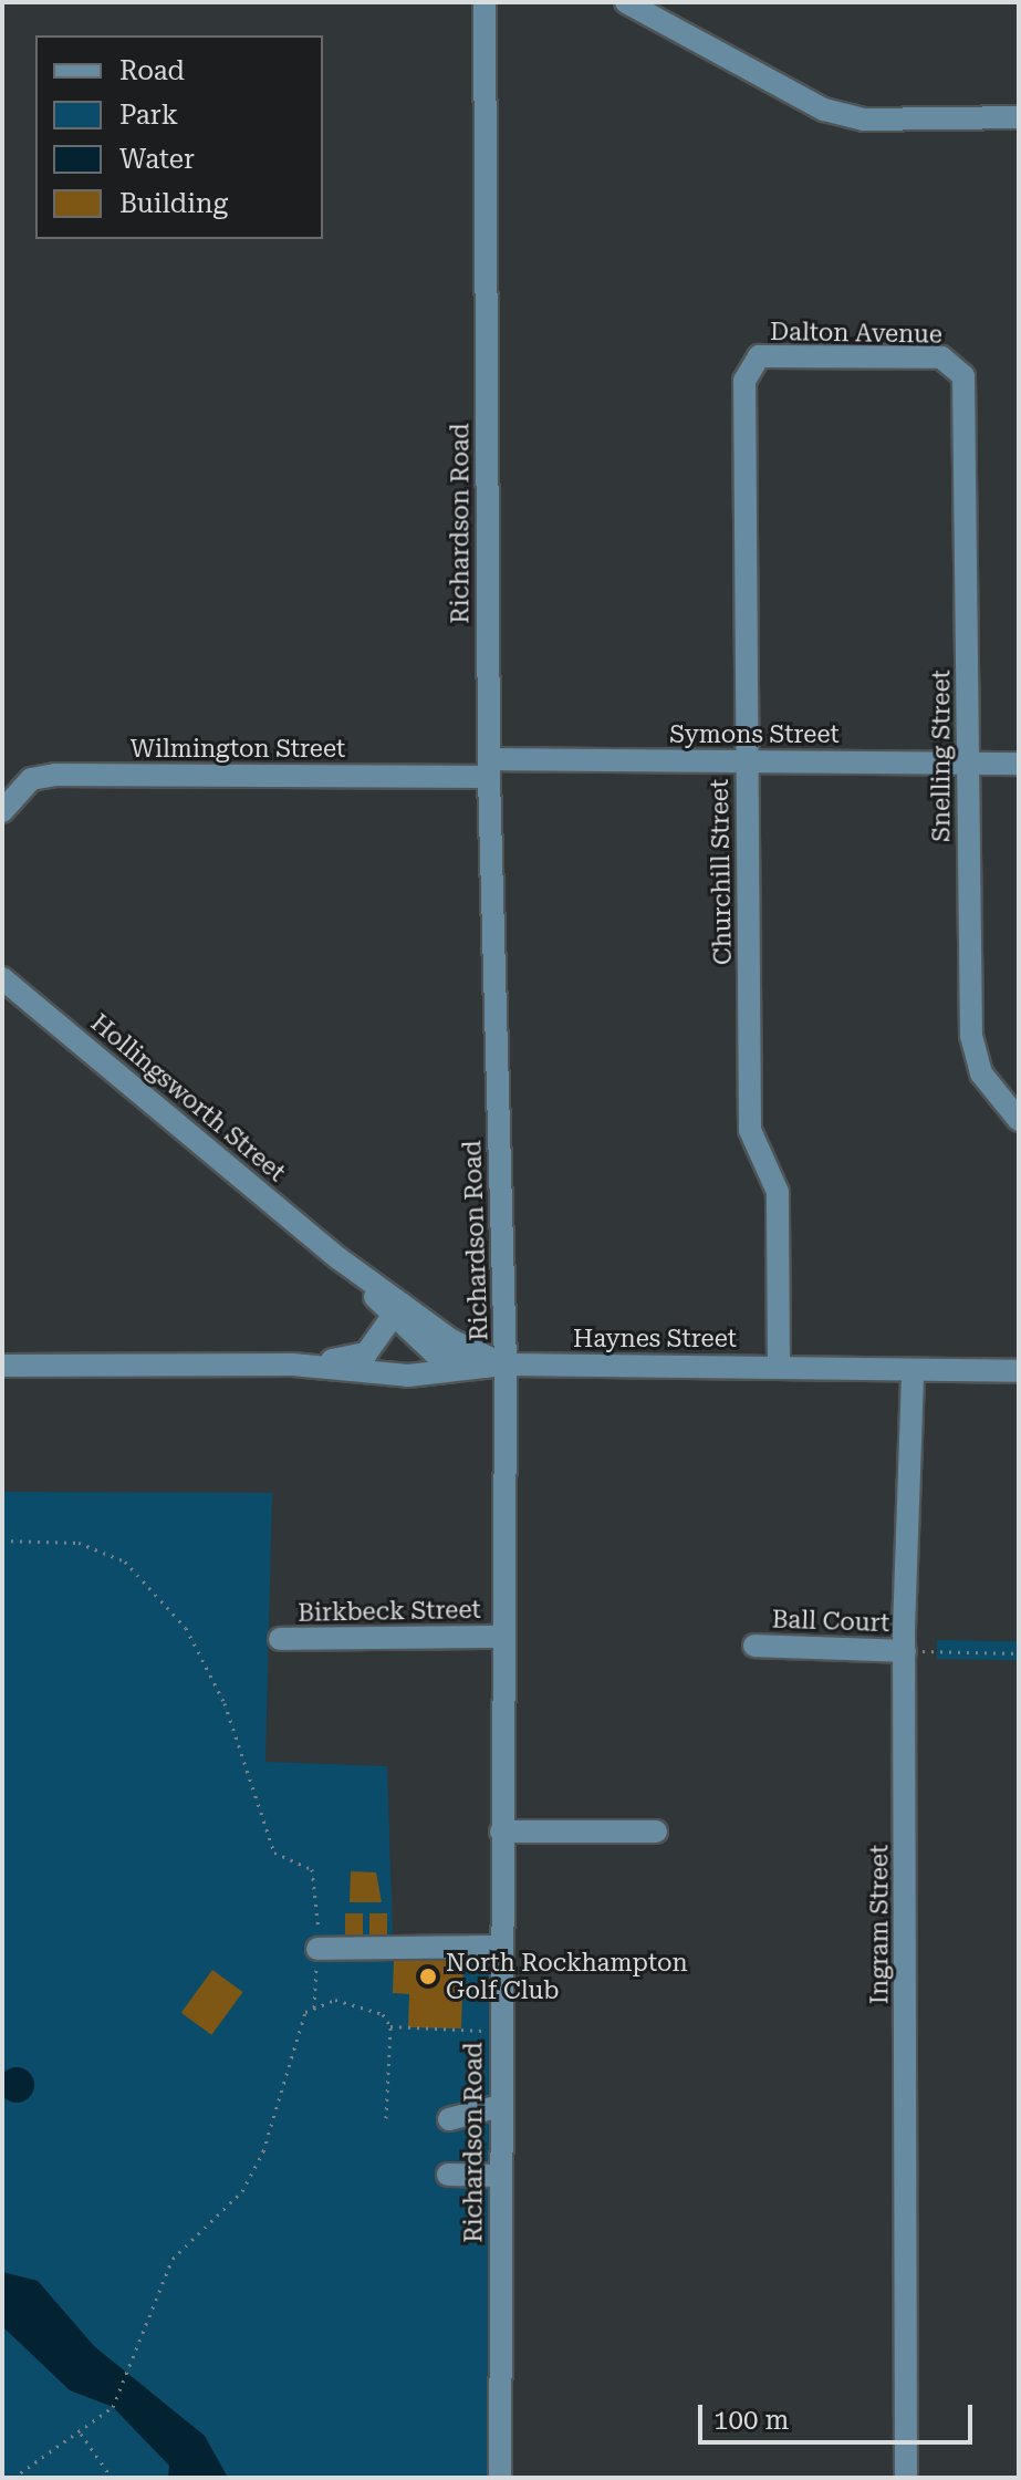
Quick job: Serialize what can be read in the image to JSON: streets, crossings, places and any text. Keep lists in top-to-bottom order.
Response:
{
  "streets": {
    "street": [
      "Dalton Avenue",
      "Richardson Road",
      "Symons Street",
      "Wilmington Street",
      "Snelling Street",
      "Churchill Street",
      "Hollingsworth Street",
      "Haynes Street",
      "Birkbeck Street",
      "Ball Court",
      "Ingram Street"
    ]
  },
  "crossings": [
    ["Dalton Avenue", "Snelling Street"],
    ["Dalton Avenue", "Churchill Street"],
    ["Richardson Road", "Symons Street"],
    ["Richardson Road", "Wilmington Street"],
    ["Richardson Road", "Hollingsworth Street"],
    ["Richardson Road", "Haynes Street"],
    ["Richardson Road", "Birkbeck Street"],
    ["Symons Street", "Wilmington Street"],
    ["Symons Street", "Snelling Street"],
    ["Symons Street", "Churchill Street"],
    ["Churchill Street", "Haynes Street"],
    ["Hollingsworth Street", "Haynes Street"],
    ["Haynes Street", "Ingram Street"],
    ["Ball Court", "Ingram Street"]
  ],
  "places": ["North Rockhampton Golf Club"],
  "legend": [
    "Road",
    "Park",
    "Water",
    "Building"
  ],
  "scale_bar": "100 m"
}
